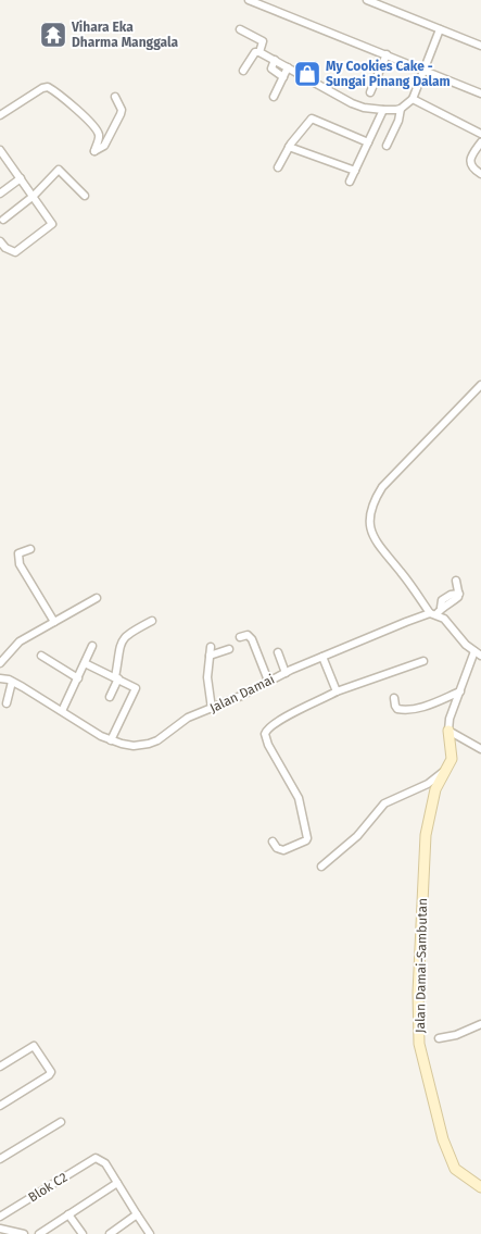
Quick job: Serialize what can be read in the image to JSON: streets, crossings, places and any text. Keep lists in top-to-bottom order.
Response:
{
  "streets": {
    "street": ["Jalan Damai", "Jalan Damai-Sambutan", "Blok C2"]
  },
  "places": {
    "temple": ["Vihara Eka Dharma Manggala"],
    "shop": ["My Cookies Cake - Sungai Pinang Dalam"]
  }
}
